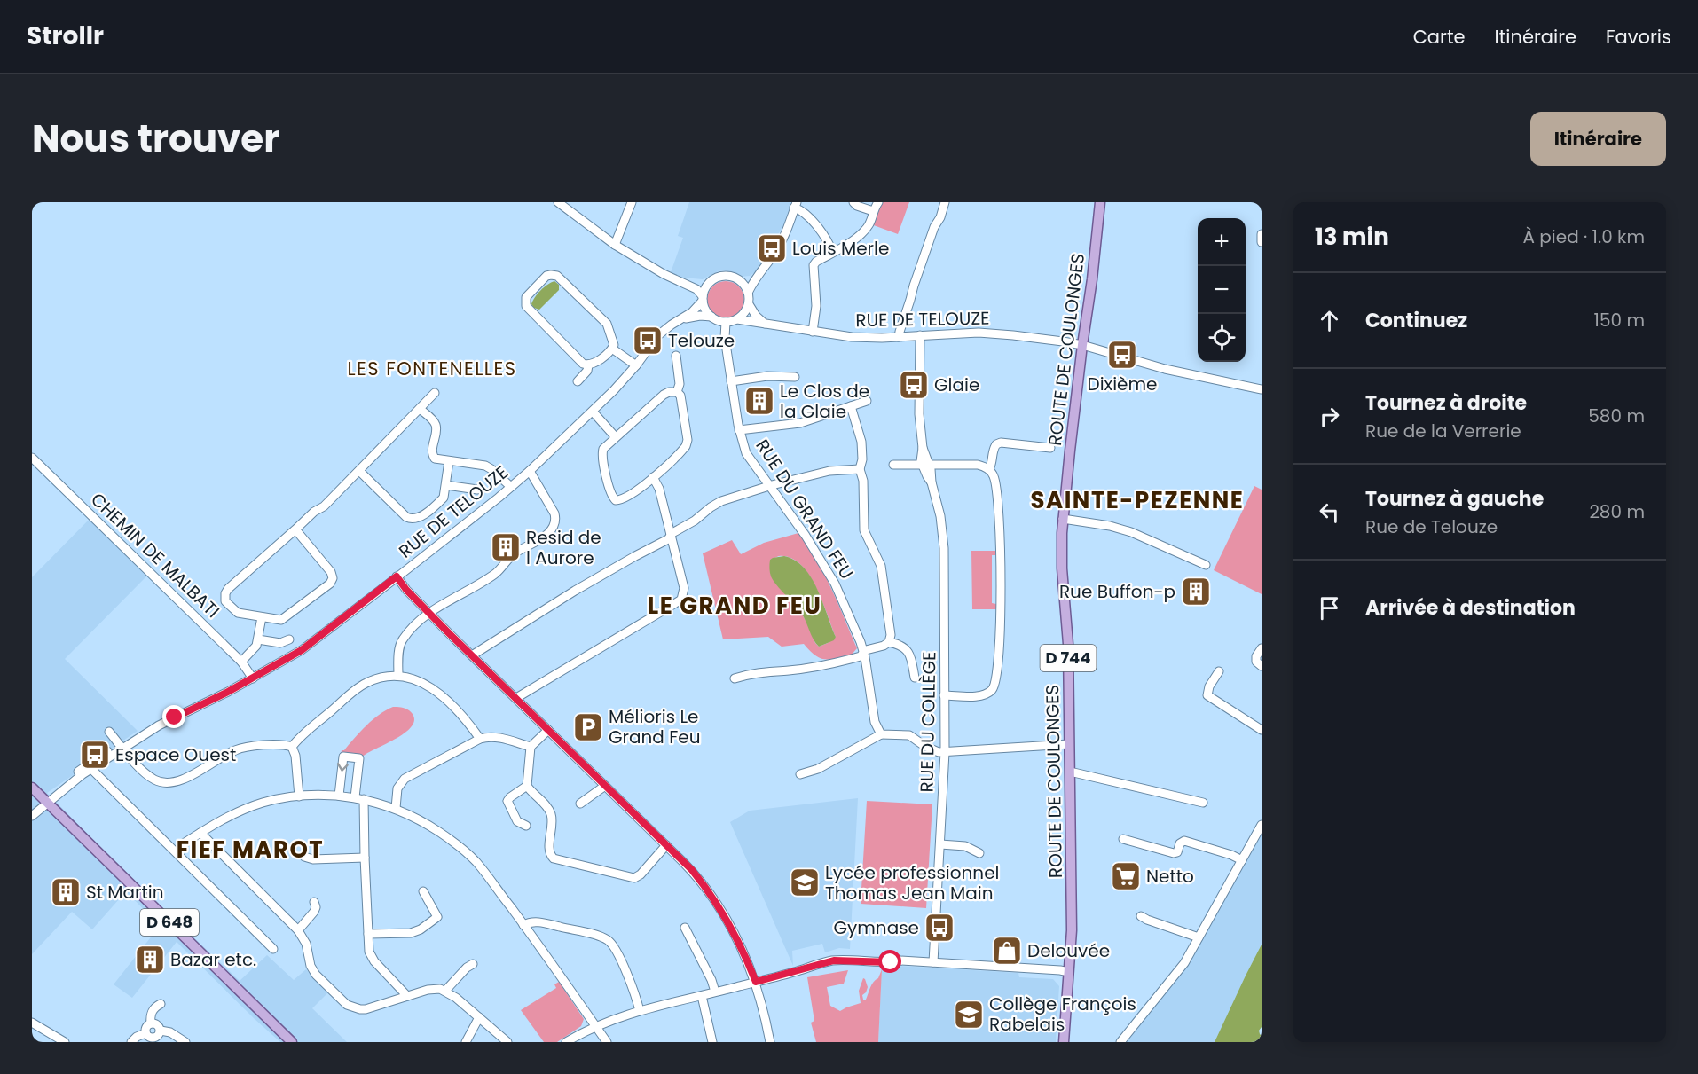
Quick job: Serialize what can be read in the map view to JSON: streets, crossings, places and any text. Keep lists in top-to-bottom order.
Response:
{
  "streets": {
    "main road": ["ROUTE DE COULONGES", "D 744", "D 648"],
    "street": [
      "RUE DE TELOUZE",
      "RUE DU GRAND FEU",
      "CHEMIN DE MALBATI",
      "RUE DU COLLÈGE"
    ]
  },
  "crossings": [
    ["RUE DE TELOUZE", "ROUTE DE COULONGES"],
    ["RUE DE TELOUZE", "RUE DU GRAND FEU"],
    ["RUE DE TELOUZE", "CHEMIN DE MALBATI"],
    ["RUE DE TELOUZE", "RUE DU COLLÈGE"],
    ["RUE DE TELOUZE", "D 648"]
  ],
  "districts": [
    "LES FONTENELLES",
    "SAINTE-PEZENNE",
    "LE GRAND FEU",
    "FIEF MAROT"
  ],
  "places": {
    "bus stop": [
      "Louis Merle",
      "Telouze",
      "Dixième",
      "Glaie",
      "Espace Ouest",
      "Gymnase"
    ],
    "building": [
      "Le Clos de la Glaie",
      "Resid de l Aurore",
      "Rue Buffon-p",
      "St Martin",
      "Bazar etc."
    ],
    "parking": ["Mélioris Le Grand Feu"],
    "supermarket": ["Netto"],
    "school or university": ["Lycée professionnel Thomas Jean Main", "Collège François Rabelais"],
    "shop": ["Delouvée"]
  },
  "page": {
    "header": "Strollr",
    "nav": ["Carte", "Itinéraire", "Favoris"],
    "title": "Nous trouver",
    "buttons": "Itinéraire",
    "heading": ["13 min", "À pied · 1.0 km"],
    "map_buttons": ["+", "−"],
    "list": [
      ["Continuez", "150 m"],
      ["Tournez à droite", "Rue de la Verrerie", "580 m"],
      ["Tournez à gauche", "Rue de Telouze", "280 m"],
      "Arrivée à destination"
    ]
  }
}
